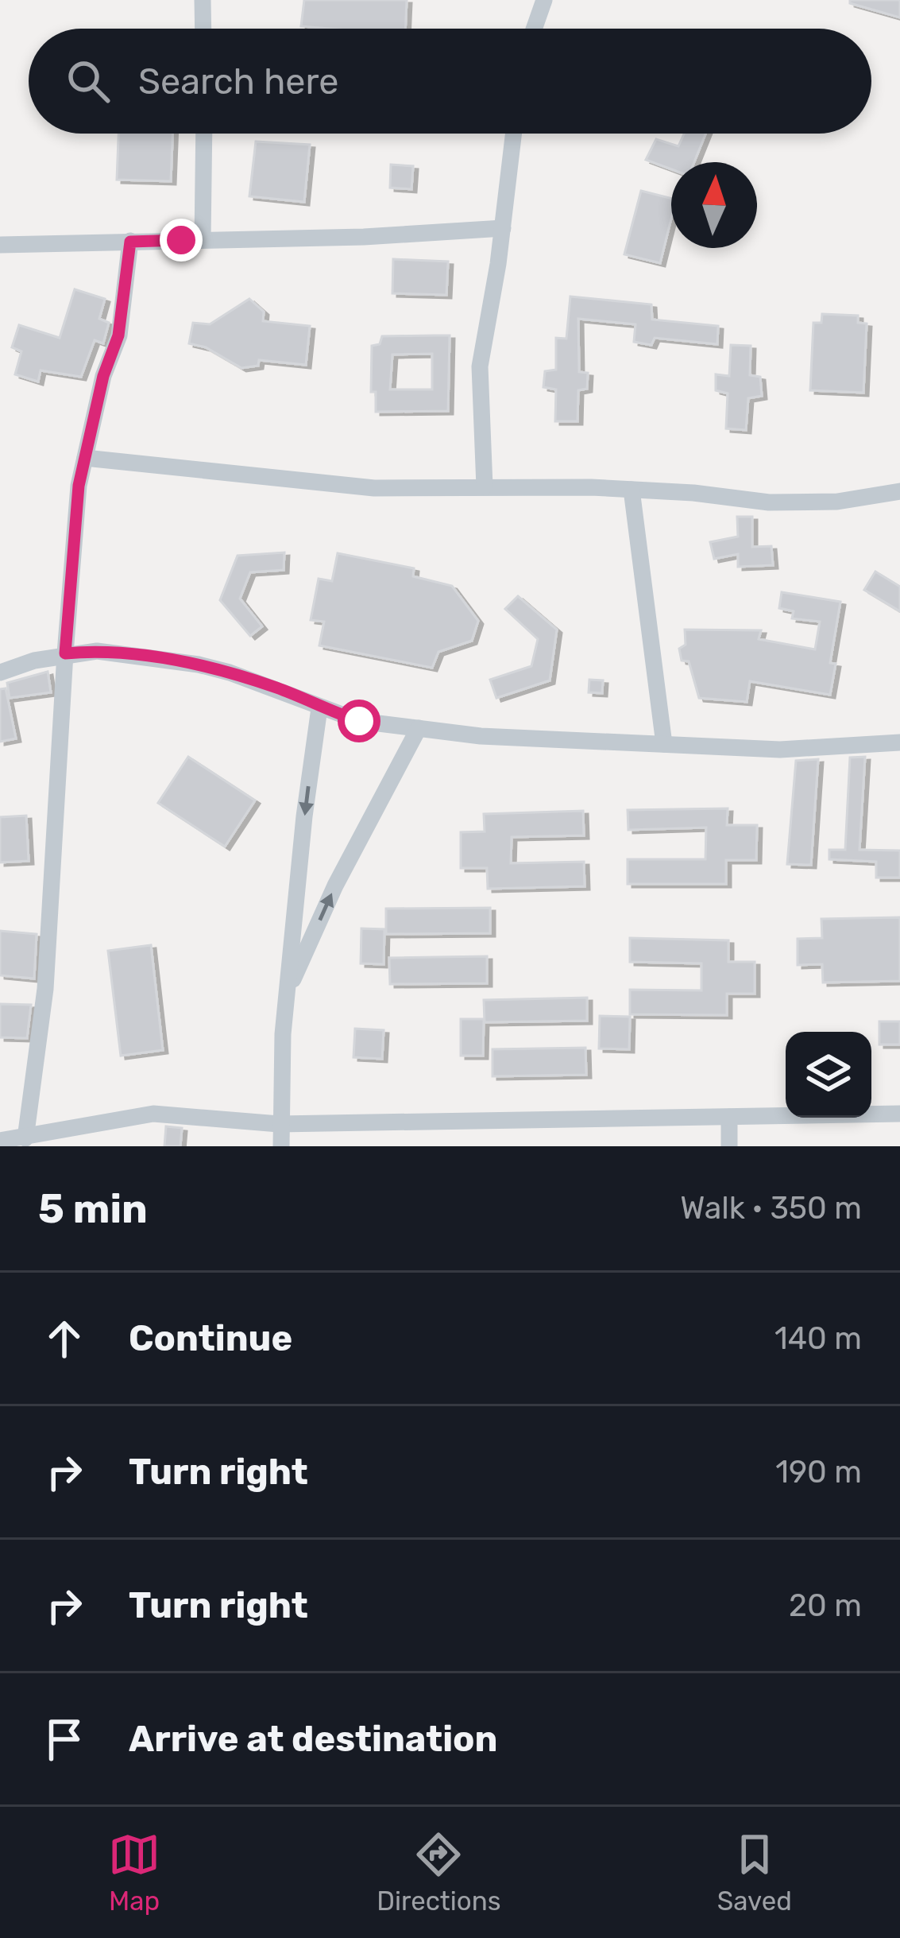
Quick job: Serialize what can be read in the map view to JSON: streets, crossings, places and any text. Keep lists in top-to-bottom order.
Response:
{
  "north": "top",
  "page": {
    "search": "Search here",
    "heading": ["5 min", "Walk · 350 m"],
    "list": [
      ["Continue", "140 m"],
      ["Turn right", "190 m"],
      ["Turn right", "20 m"],
      "Arrive at destination"
    ],
    "nav": ["Map", "Directions", "Saved"]
  }
}
